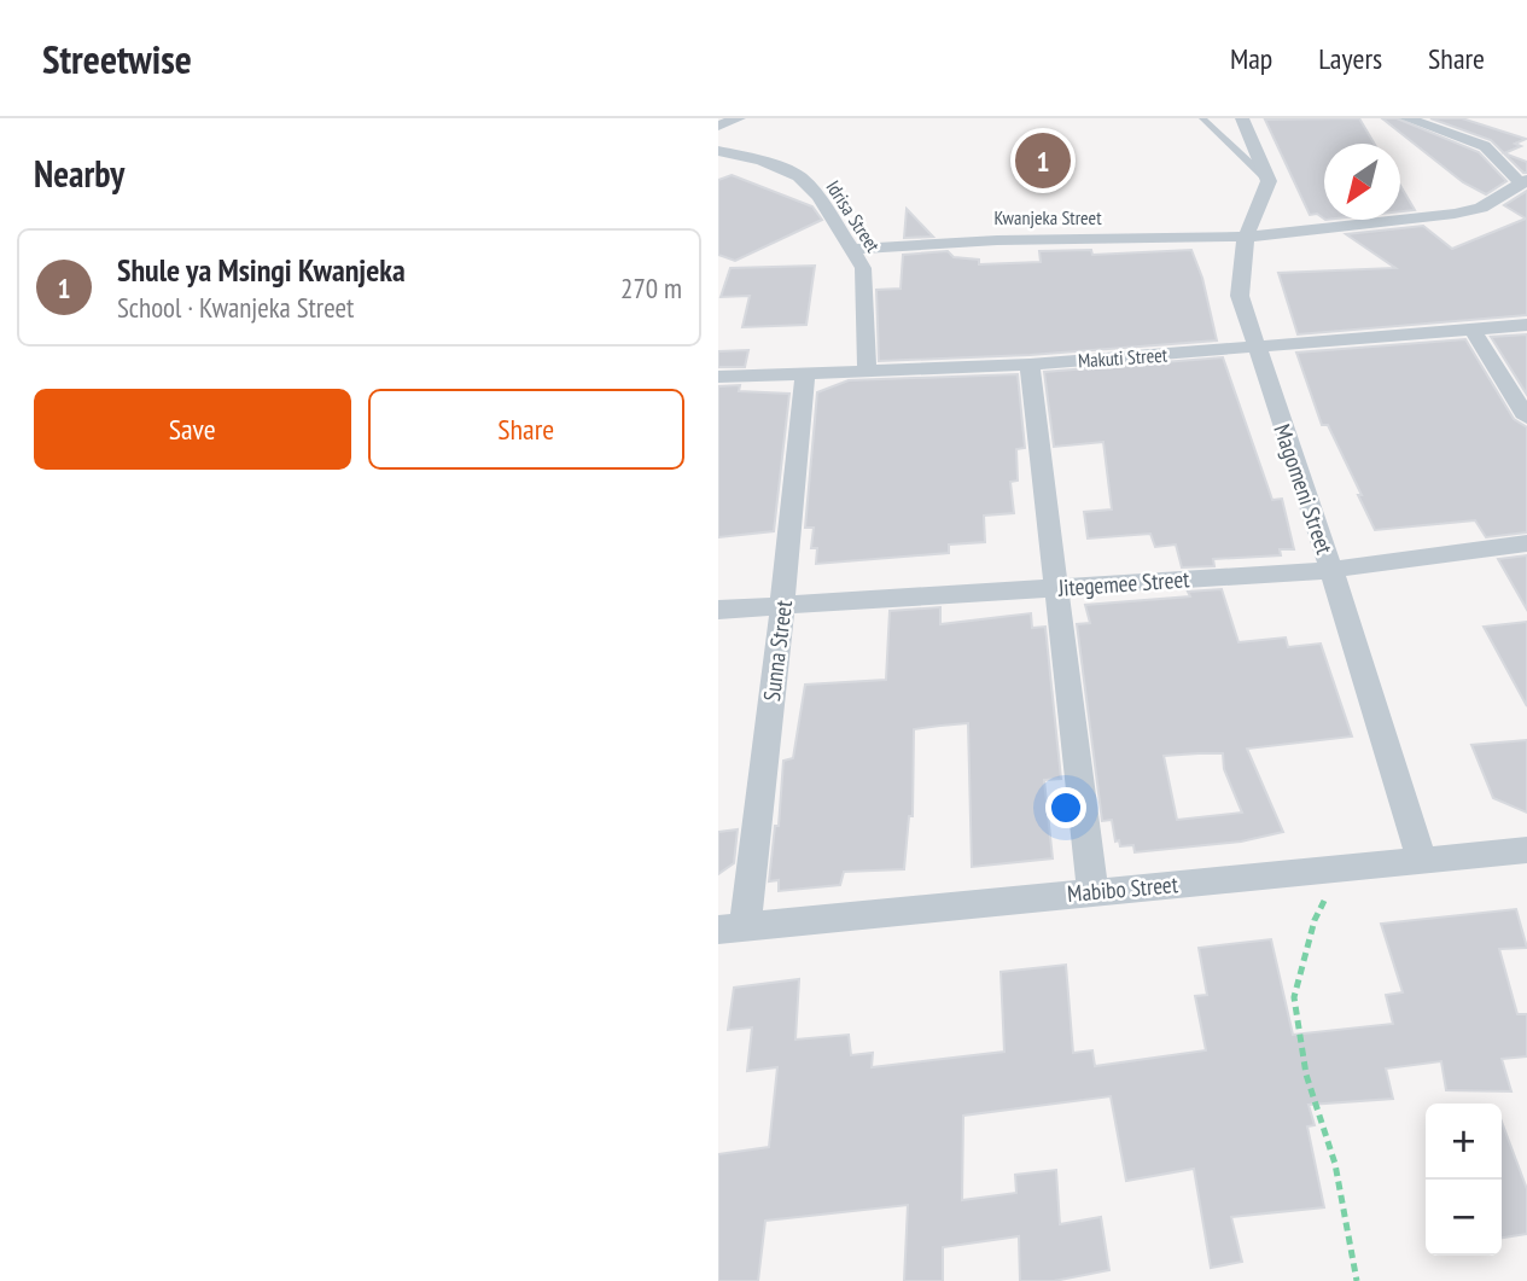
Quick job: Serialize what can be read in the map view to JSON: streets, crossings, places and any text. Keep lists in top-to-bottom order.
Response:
{
  "streets": {
    "street": [
      "Idrisa Street",
      "Kwanjeka Street",
      "Makuti Street",
      "Magomeni Street",
      "Jitegemee Street",
      "Sunna Street",
      "Mabibo Street"
    ]
  },
  "crossings": [
    ["Idrisa Street", "Kwanjeka Street"],
    ["Idrisa Street", "Makuti Street"],
    ["Kwanjeka Street", "Magomeni Street"],
    ["Makuti Street", "Magomeni Street"],
    ["Makuti Street", "Sunna Street"],
    ["Magomeni Street", "Jitegemee Street"],
    ["Magomeni Street", "Mabibo Street"],
    ["Jitegemee Street", "Sunna Street"],
    ["Sunna Street", "Mabibo Street"]
  ],
  "north": "bottom left",
  "page": {
    "header": "Streetwise",
    "nav": ["Map", "Layers", "Share"],
    "heading": "Nearby",
    "pins": "1",
    "list": [
      {
        "mark": "1",
        "name": "Shule ya Msingi Kwanjeka",
        "note": "School · Kwanjeka Street",
        "value": "270 m"
      }
    ],
    "buttons": ["Save", "Share"],
    "map_buttons": ["+", "−"]
  }
}
